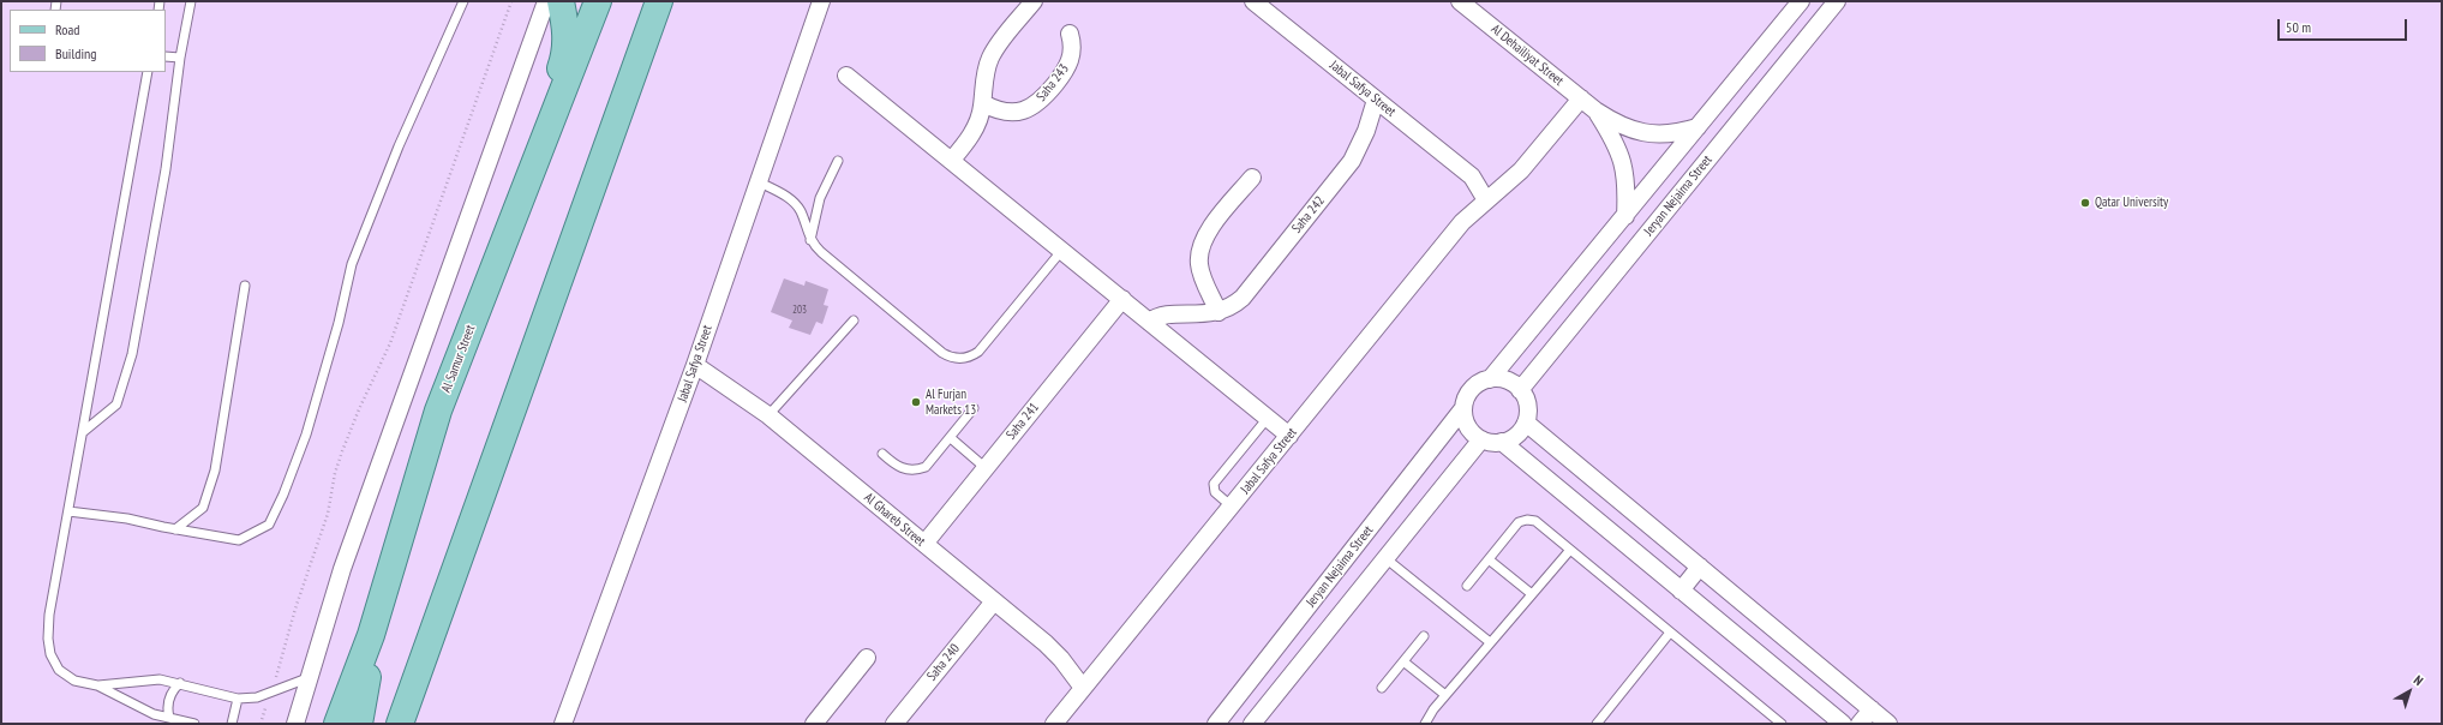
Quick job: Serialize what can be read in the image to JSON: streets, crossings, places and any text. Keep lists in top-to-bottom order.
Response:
{
  "streets": {
    "main road": ["Al Samur Street"],
    "street": [
      "Al Dehailiyat Street",
      "Saha 243",
      "Jabal Safya Street",
      "Jeryan Nejaima Street",
      "Saha 242",
      "Saha 241",
      "Al Ghareb Street",
      "Saha 240"
    ]
  },
  "crossings": [
    ["Al Dehailiyat Street", "Jabal Safya Street"],
    ["Al Dehailiyat Street", "Jeryan Nejaima Street"],
    ["Jabal Safya Street", "Saha 242"],
    ["Jabal Safya Street", "Al Ghareb Street"],
    ["Saha 241", "Al Ghareb Street"],
    ["Al Ghareb Street", "Saha 240"]
  ],
  "places": ["Qatar University", "Al Furjan Markets 13"],
  "house_numbers": ["203"],
  "legend": ["Road", "Building"],
  "scale_bar": "50 m",
  "north": "top right"
}
